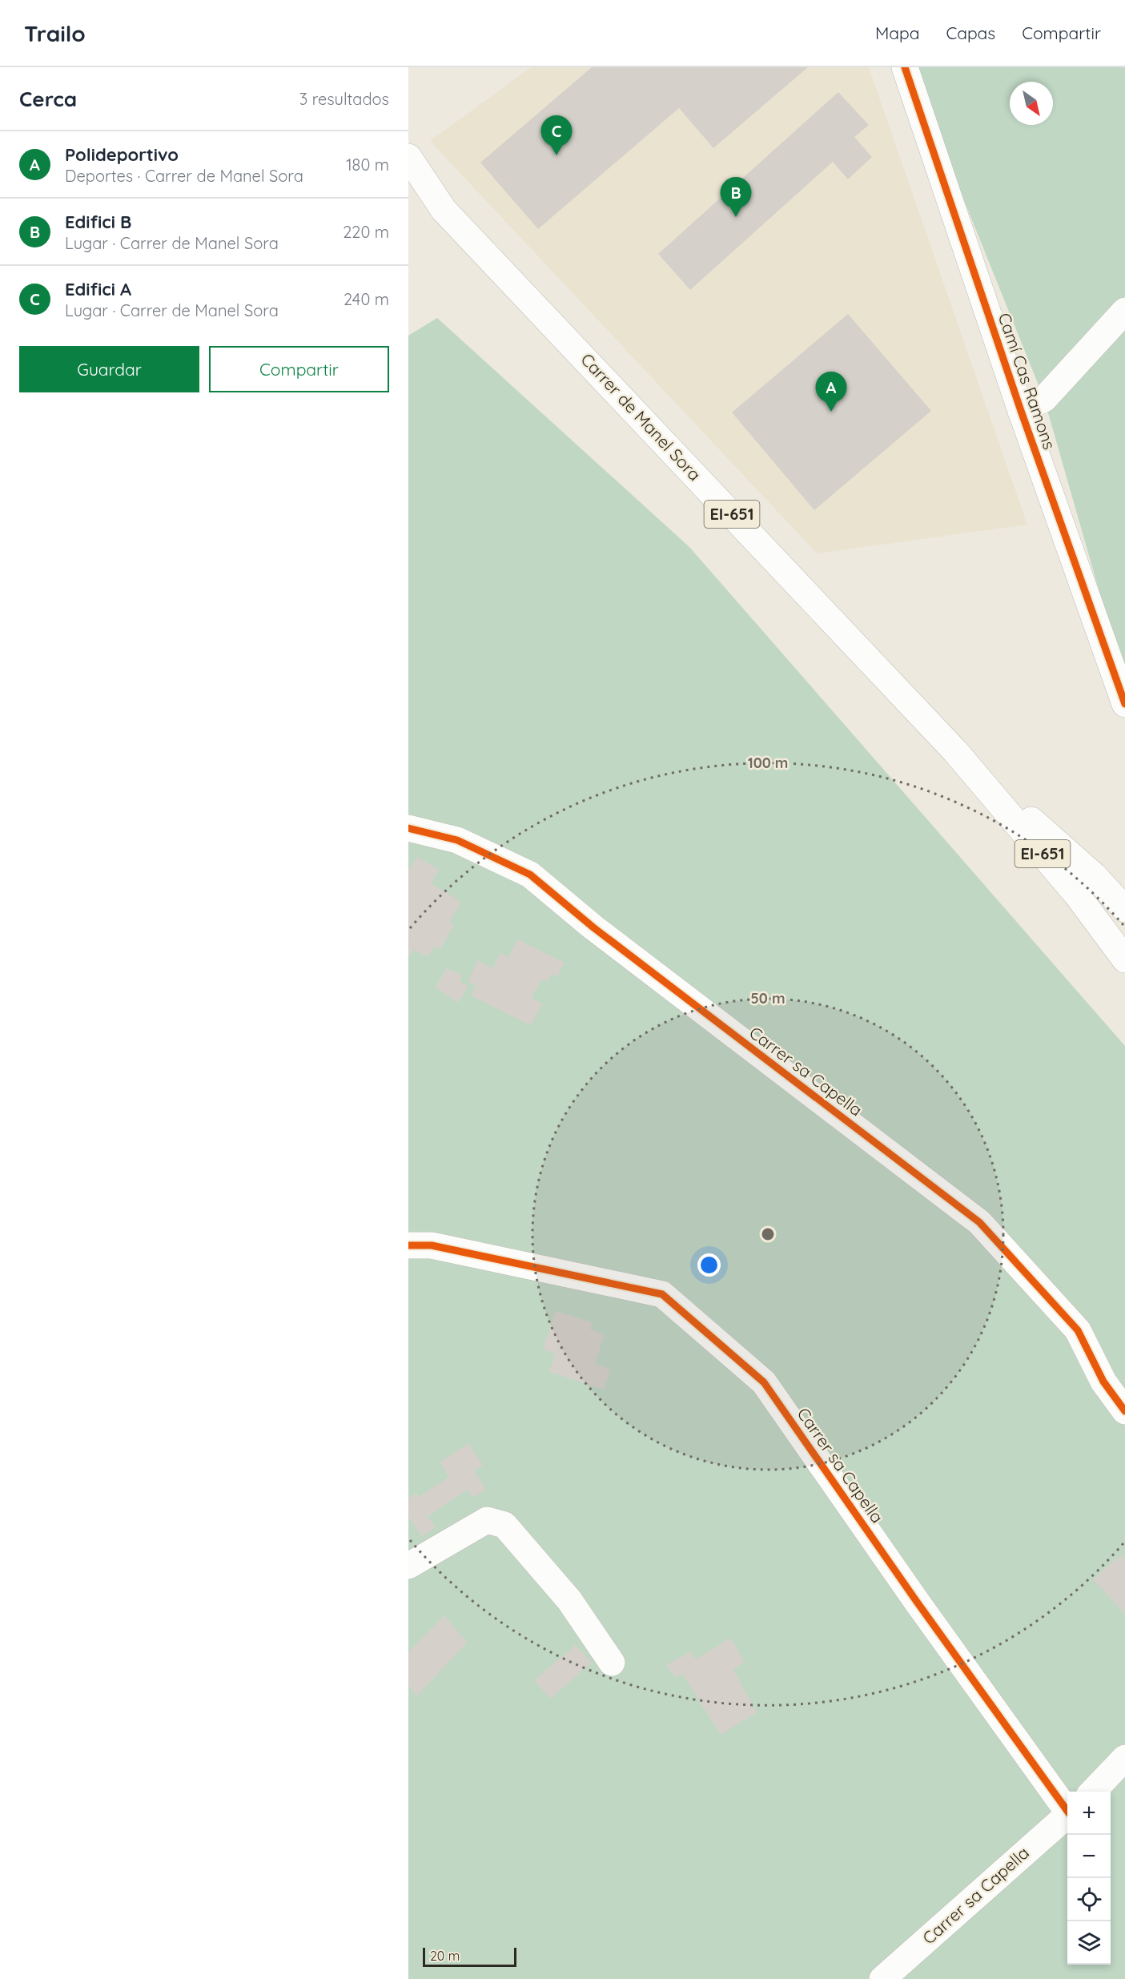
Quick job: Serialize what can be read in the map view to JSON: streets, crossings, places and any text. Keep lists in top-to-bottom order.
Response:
{
  "streets": {
    "street": [
      "Camí Cas Ramons",
      "Carrer de Manel Sora",
      "EI-651",
      "Carrer sa Capella"
    ]
  },
  "scale_bar": "20 m",
  "north": "bottom right",
  "page": {
    "header": "Trailo",
    "nav": ["Mapa", "Capas", "Compartir"],
    "heading": ["Cerca", "3 resultados"],
    "pins": ["C", "B", "A"],
    "list": [
      {
        "mark": "A",
        "name": "Polideportivo",
        "note": "Deportes · Carrer de Manel Sora",
        "value": "180 m"
      },
      {
        "mark": "B",
        "name": "Edifici B",
        "note": "Lugar · Carrer de Manel Sora",
        "value": "220 m"
      },
      {
        "mark": "C",
        "name": "Edifici A",
        "note": "Lugar · Carrer de Manel Sora",
        "value": "240 m"
      }
    ],
    "buttons": ["Guardar", "Compartir"],
    "map_buttons": ["+", "−"],
    "scale": "20 m"
  },
  "rings": ["100 m", "50 m"]
}
